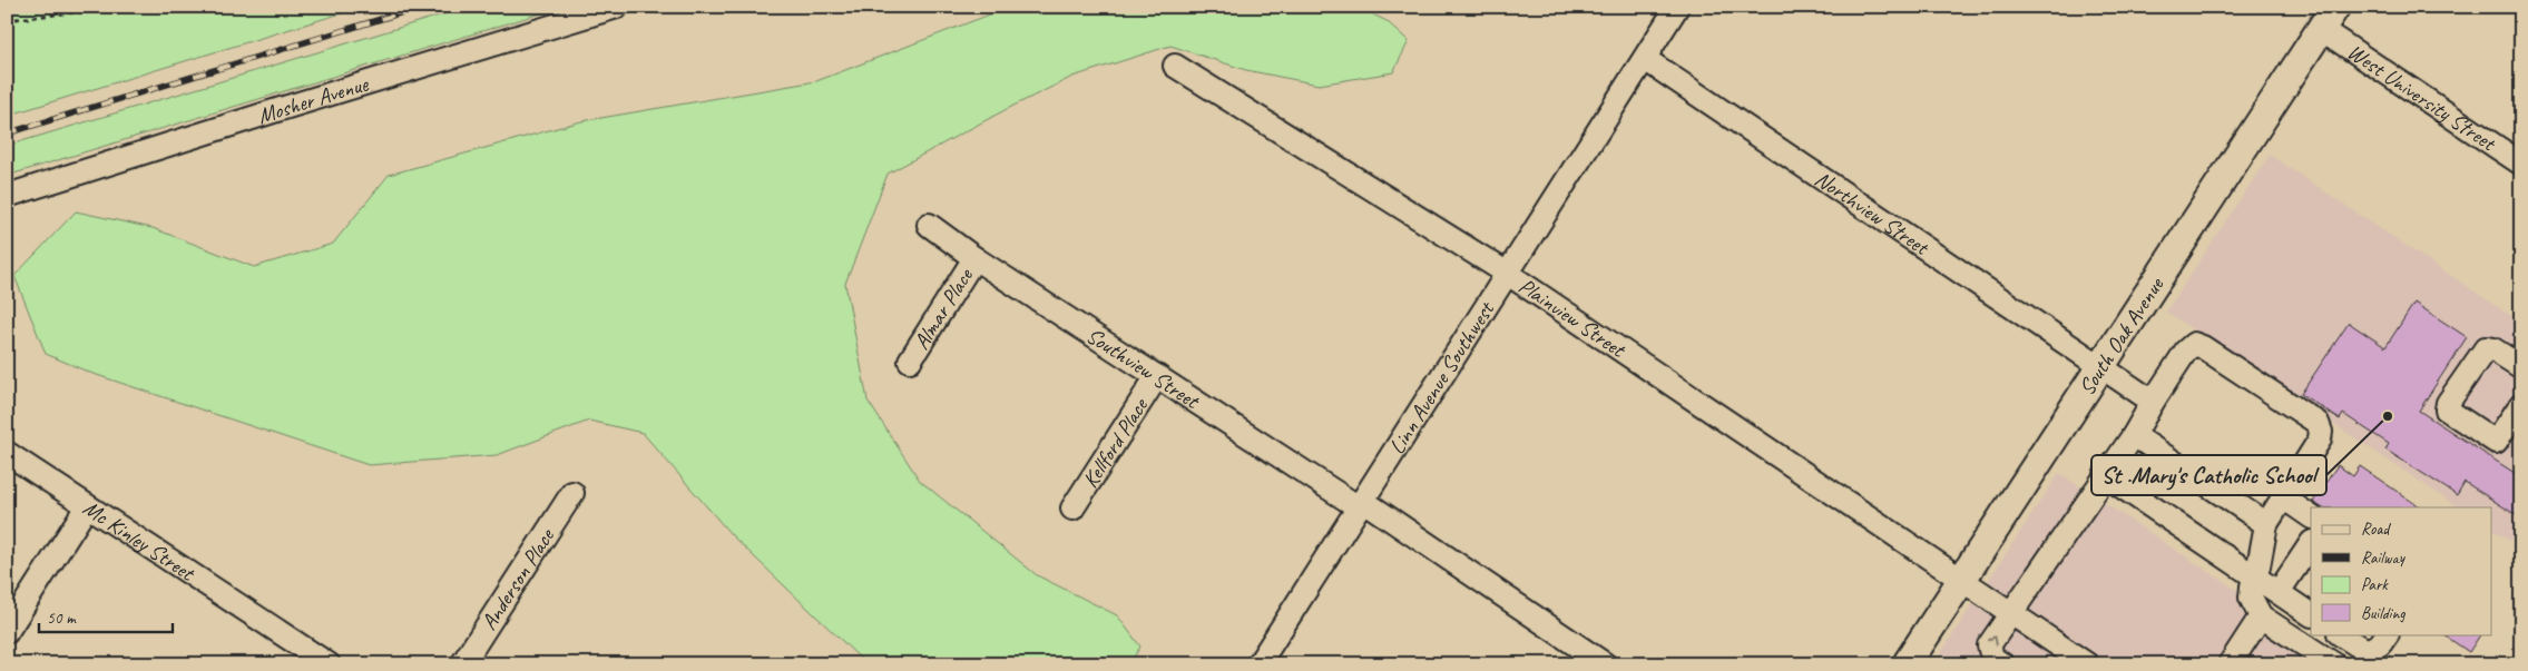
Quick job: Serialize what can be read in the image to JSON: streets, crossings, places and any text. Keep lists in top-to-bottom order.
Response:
{
  "streets": {
    "main road": ["South Oak Avenue"],
    "street": [
      "West University Street",
      "Mosher Avenue",
      "Northview Street",
      "Almar Place",
      "Plainview Street",
      "Southview Street",
      "Linn Avenue Southwest",
      "Kellford Place",
      "Mc Kinley Street",
      "Anderson Place"
    ]
  },
  "crossings": [
    ["West University Street", "South Oak Avenue"],
    ["Northview Street", "South Oak Avenue"],
    ["Northview Street", "Linn Avenue Southwest"],
    ["Almar Place", "Southview Street"],
    ["Plainview Street", "South Oak Avenue"],
    ["Plainview Street", "Linn Avenue Southwest"],
    ["Southview Street", "Linn Avenue Southwest"],
    ["Southview Street", "Kellford Place"]
  ],
  "places": ["St .Mary's Catholic School"],
  "legend": [
    "Road",
    "Railway",
    "Park",
    "Building"
  ],
  "scale_bar": "50 m"
}
